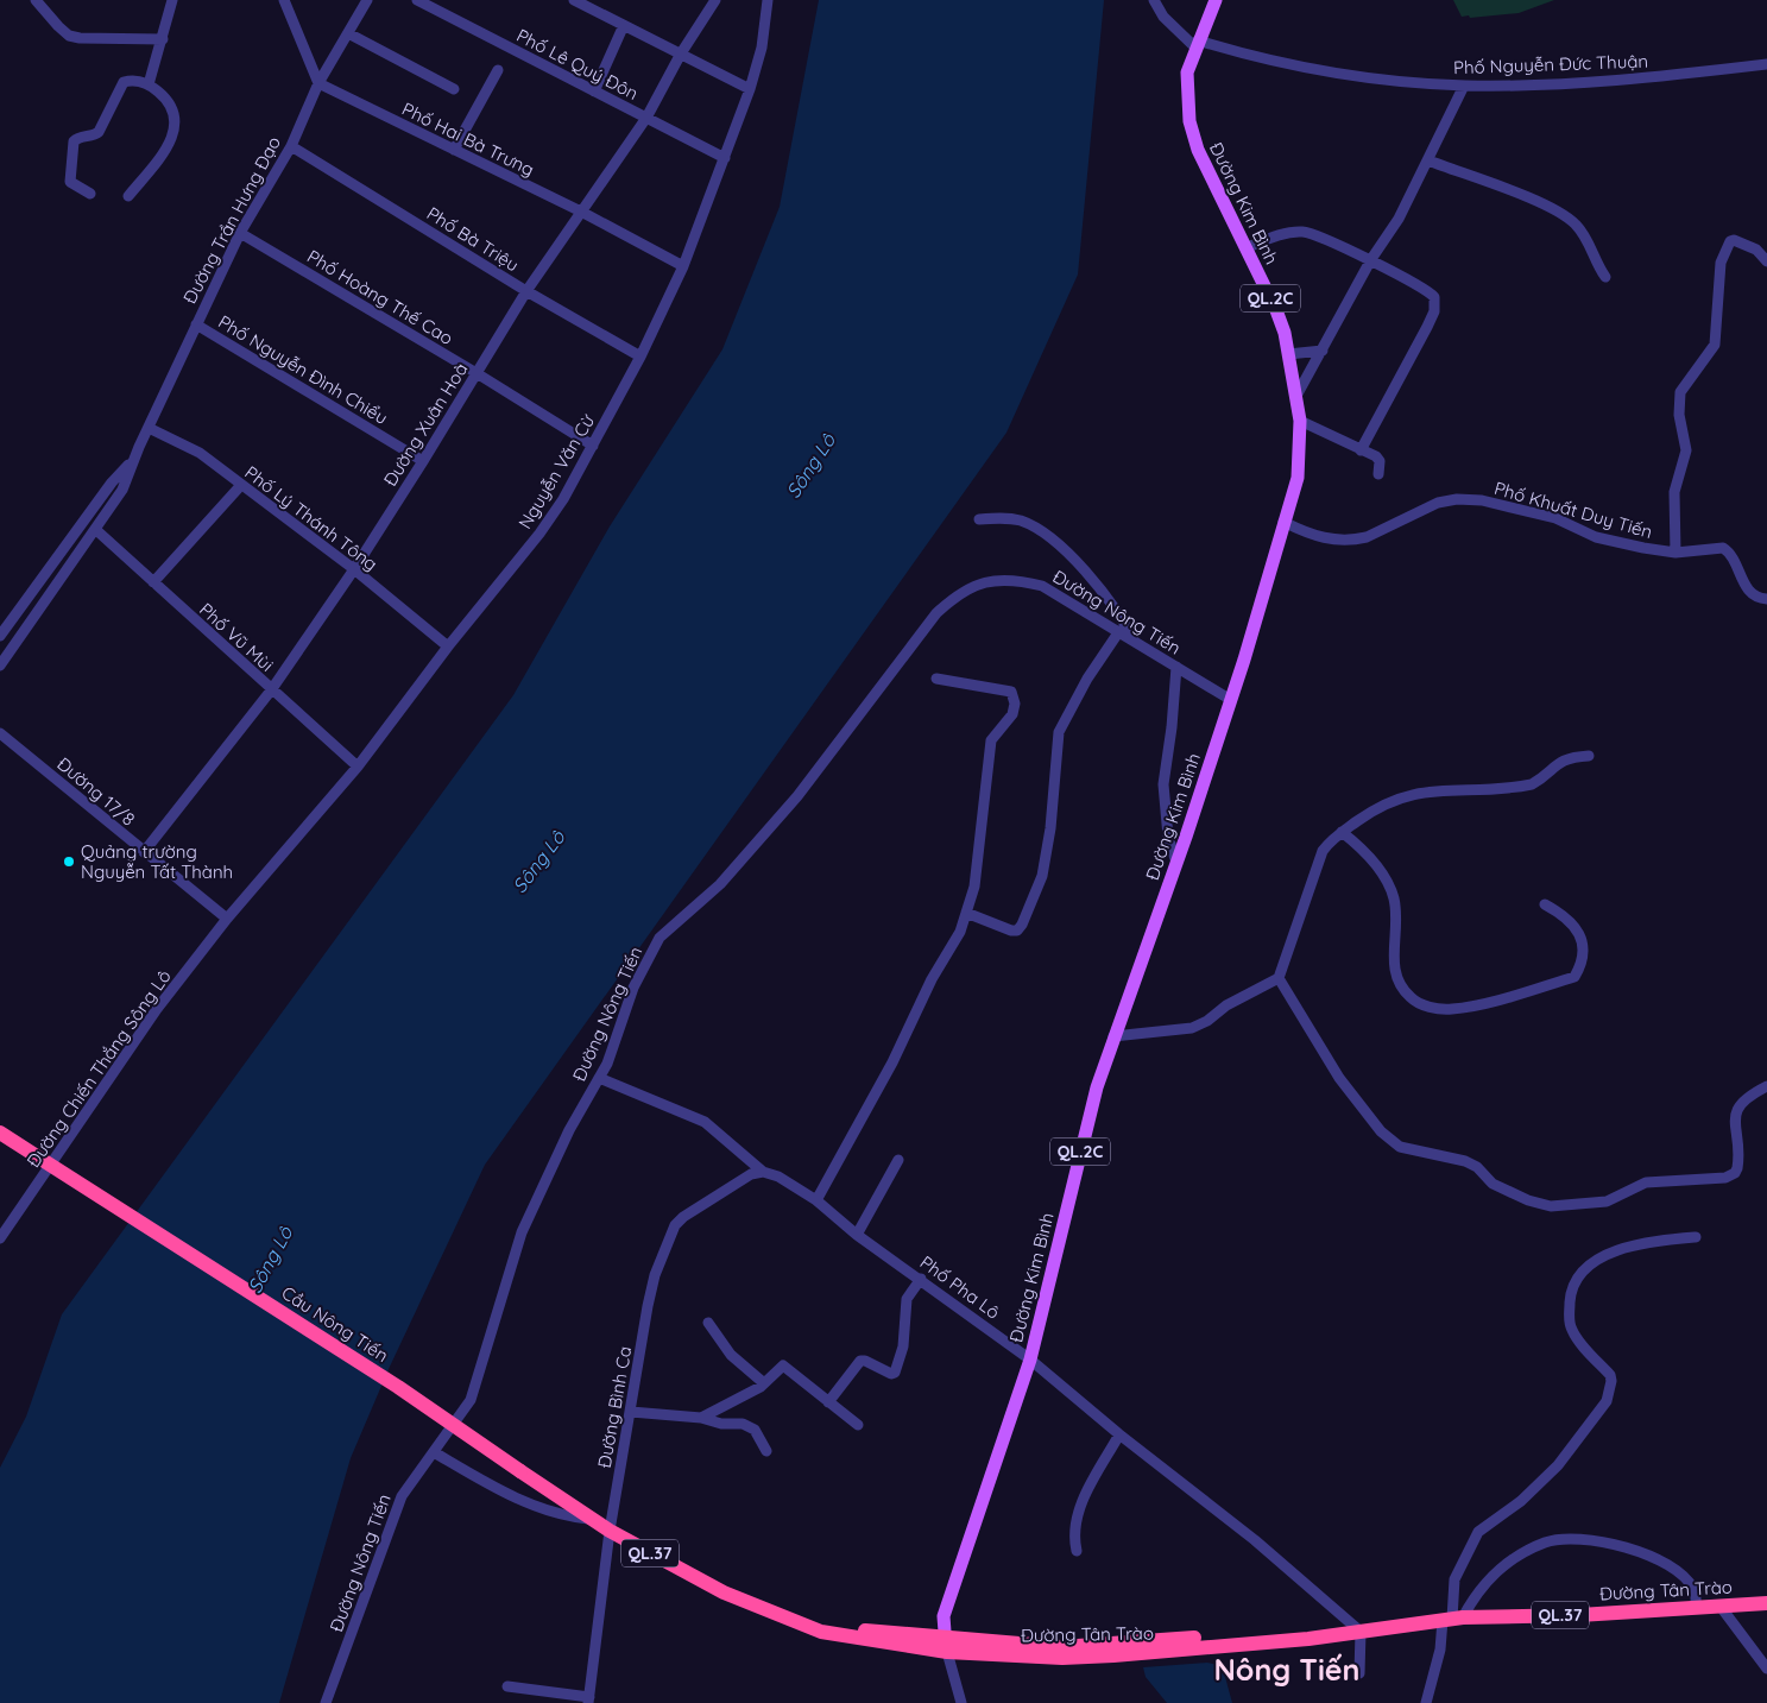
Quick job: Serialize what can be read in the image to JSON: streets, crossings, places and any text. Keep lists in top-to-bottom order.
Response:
{
  "streets": {
    "highway": ["Cầu Nông Tiến", "QL.37", "Đường Tân Trào"],
    "main road": ["Đường Kim Bình", "QL.2C"],
    "street": [
      "Phố Lê Quý Đôn",
      "Phố Nguyễn Đức Thuận",
      "Phố Hai Bà Trưng",
      "Đường Trần Hưng Đạo",
      "Phố Bà Triệu",
      "Phố Hoàng Thế Cao",
      "Phố Nguyễn Đình Chiểu",
      "Đường Xuân Hoà",
      "Nguyễn Văn Cừ",
      "Phố Khuất Duy Tiến",
      "Phố Lý Thánh Tông",
      "Đường Nông Tiến",
      "Phố Vũ Mùi",
      "Đường 17/8",
      "Đường Chiến Thắng Sông Lô",
      "Phố Pha Lô",
      "Đường Bình Ca"
    ]
  },
  "crossings": [
    ["Phố Lê Quý Đôn", "Đường Xuân Hoà"],
    ["Phố Lê Quý Đôn", "Nguyễn Văn Cừ"],
    ["Phố Nguyễn Đức Thuận", "Đường Kim Bình"],
    ["Phố Hai Bà Trưng", "Đường Trần Hưng Đạo"],
    ["Phố Hai Bà Trưng", "Đường Xuân Hoà"],
    ["Phố Hai Bà Trưng", "Nguyễn Văn Cừ"],
    ["Đường Kim Bình", "Phố Khuất Duy Tiến"],
    ["Đường Kim Bình", "Đường Nông Tiến"],
    ["Đường Kim Bình", "Phố Pha Lô"],
    ["Đường Kim Bình", "Đường Tân Trào"],
    ["Đường Trần Hưng Đạo", "Phố Bà Triệu"],
    ["Đường Trần Hưng Đạo", "Phố Hoàng Thế Cao"],
    ["Đường Trần Hưng Đạo", "Phố Nguyễn Đình Chiểu"],
    ["Đường Trần Hưng Đạo", "Phố Lý Thánh Tông"],
    ["Đường Trần Hưng Đạo", "Phố Vũ Mùi"],
    ["Phố Bà Triệu", "Đường Xuân Hoà"],
    ["Phố Bà Triệu", "Nguyễn Văn Cừ"],
    ["Phố Hoàng Thế Cao", "Đường Xuân Hoà"],
    ["Phố Hoàng Thế Cao", "Nguyễn Văn Cừ"],
    ["Phố Nguyễn Đình Chiểu", "Đường Xuân Hoà"],
    ["Đường Xuân Hoà", "Phố Lý Thánh Tông"],
    ["Đường Xuân Hoà", "Phố Vũ Mùi"],
    ["Đường Xuân Hoà", "Đường 17/8"],
    ["Nguyễn Văn Cừ", "Phố Lý Thánh Tông"],
    ["Nguyễn Văn Cừ", "Phố Vũ Mùi"],
    ["Nguyễn Văn Cừ", "Đường 17/8"],
    ["Nguyễn Văn Cừ", "Đường Chiến Thắng Sông Lô"],
    ["Đường Nông Tiến", "Phố Pha Lô"],
    ["Đường 17/8", "Đường Chiến Thắng Sông Lô"],
    ["Phố Pha Lô", "Đường Bình Ca"],
    ["Phố Pha Lô", "Đường Tân Trào"],
    ["Cầu Nông Tiến", "Đường Tân Trào"],
    ["Đường Bình Ca", "Đường Tân Trào"]
  ],
  "districts": ["Nông Tiến"],
  "water": ["Sông Lô"],
  "places": ["Quảng trường Nguyễn Tất Thành"]
}
